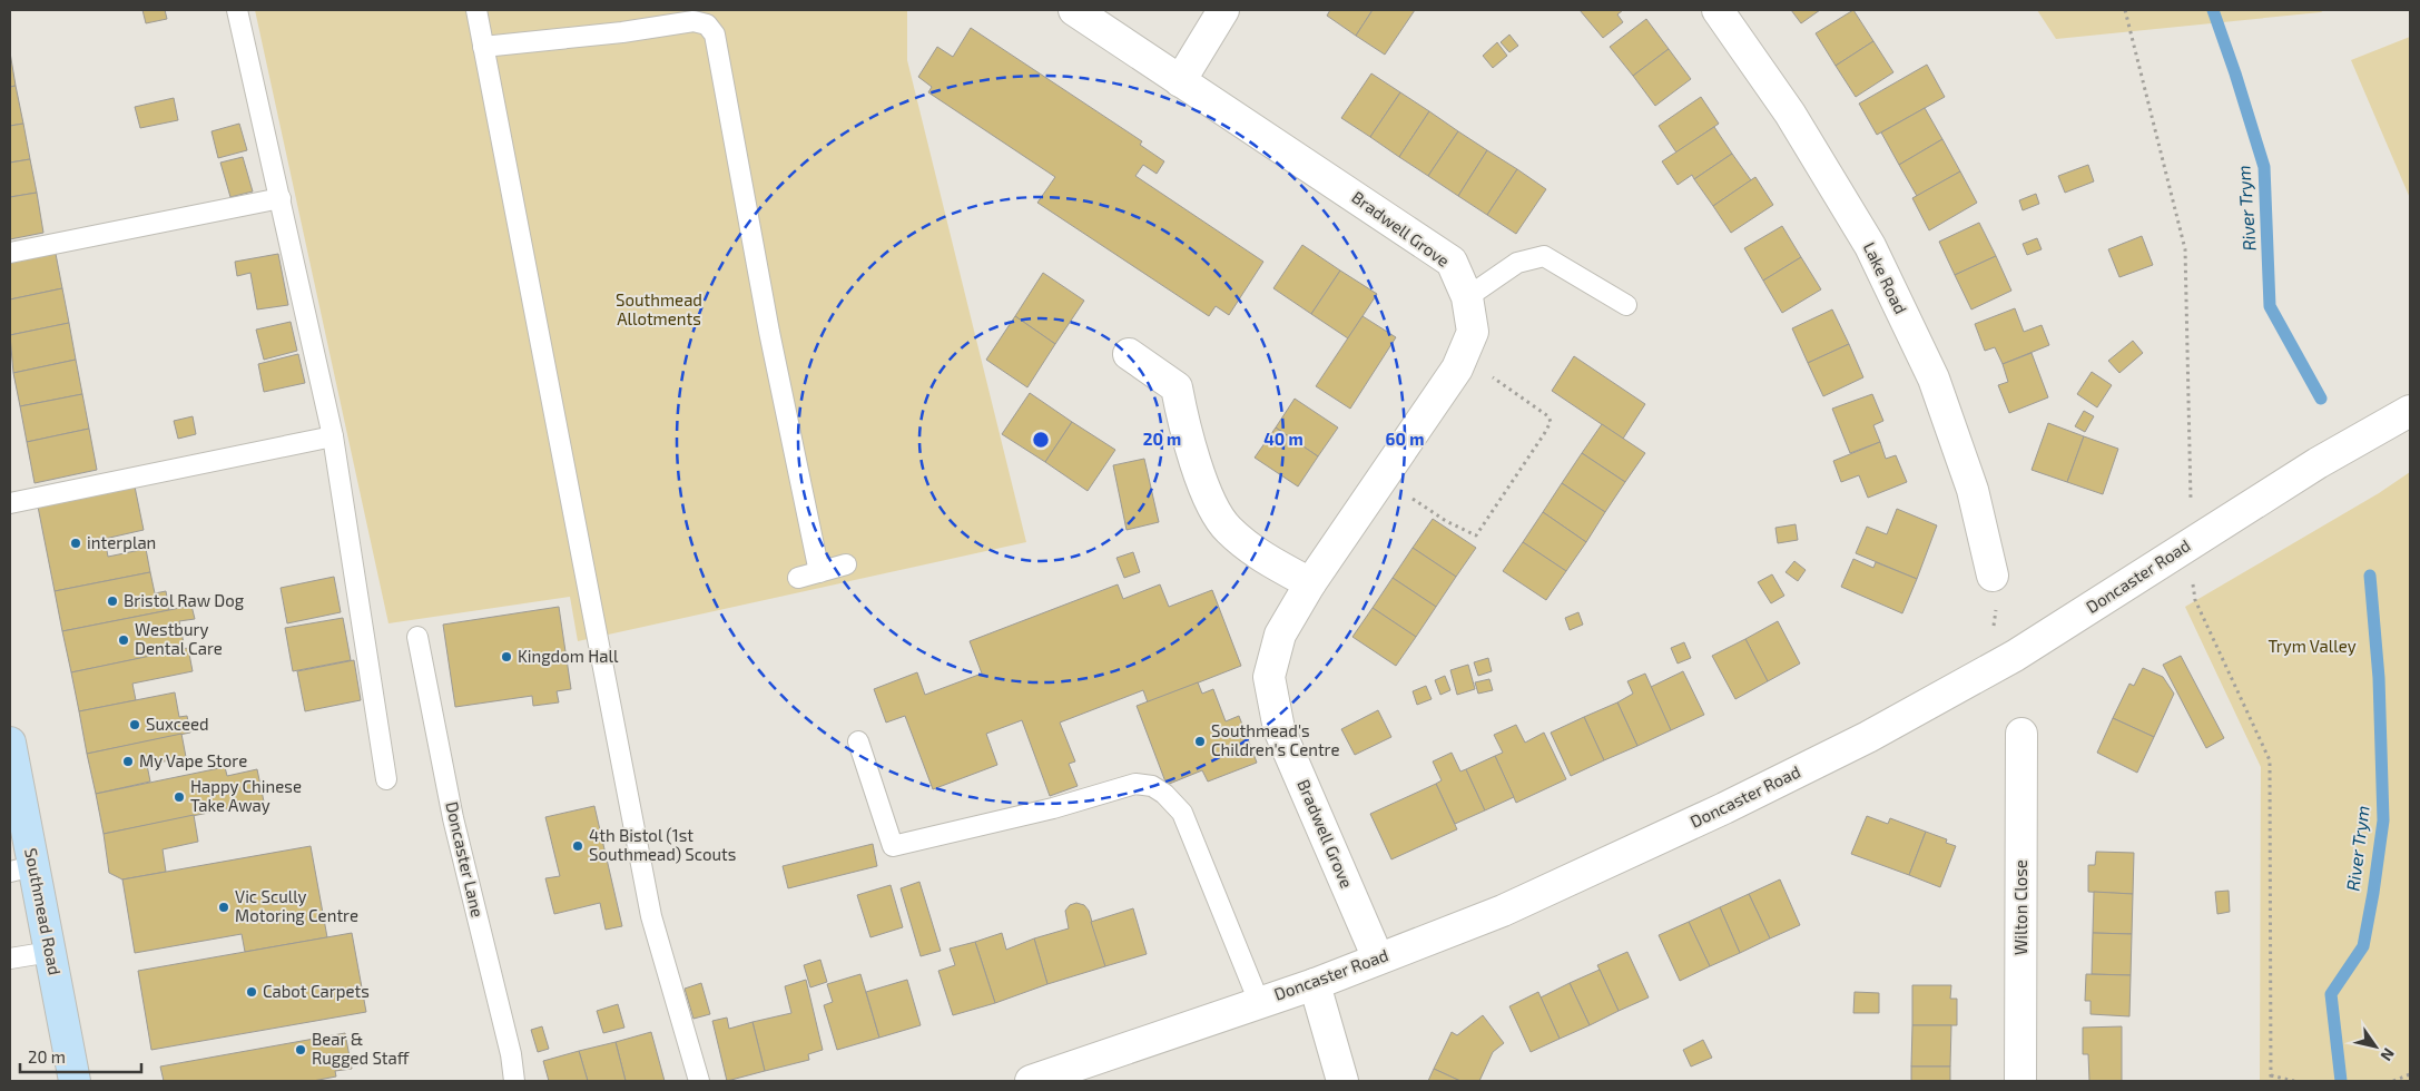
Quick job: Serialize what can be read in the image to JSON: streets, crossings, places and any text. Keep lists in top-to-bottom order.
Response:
{
  "streets": {
    "main road": ["Southmead Road"],
    "street": [
      "Bradwell Grove",
      "Lake Road",
      "Doncaster Road",
      "Wilton Close"
    ],
    "lane": ["Doncaster Lane"]
  },
  "crossings": [
    ["Bradwell Grove", "Doncaster Road"]
  ],
  "water": ["River Trym"],
  "parks": ["Southmead Allotments", "Trym Valley"],
  "places": [
    "interplan",
    "Bristol Raw Dog",
    "Westbury Dental Care",
    "Kingdom Hall",
    "Suxceed",
    "Southmead's Children's Centre",
    "My Vape Store",
    "Happy Chinese Take Away",
    "4th Bistol (1st Southmead) Scouts",
    "Vic Scully Motoring Centre",
    "Cabot Carpets",
    "Bear & Rugged Staff"
  ],
  "scale_bar": "20 m",
  "north": "bottom right",
  "rings": ["20 m", "40 m", "60 m"]
}
